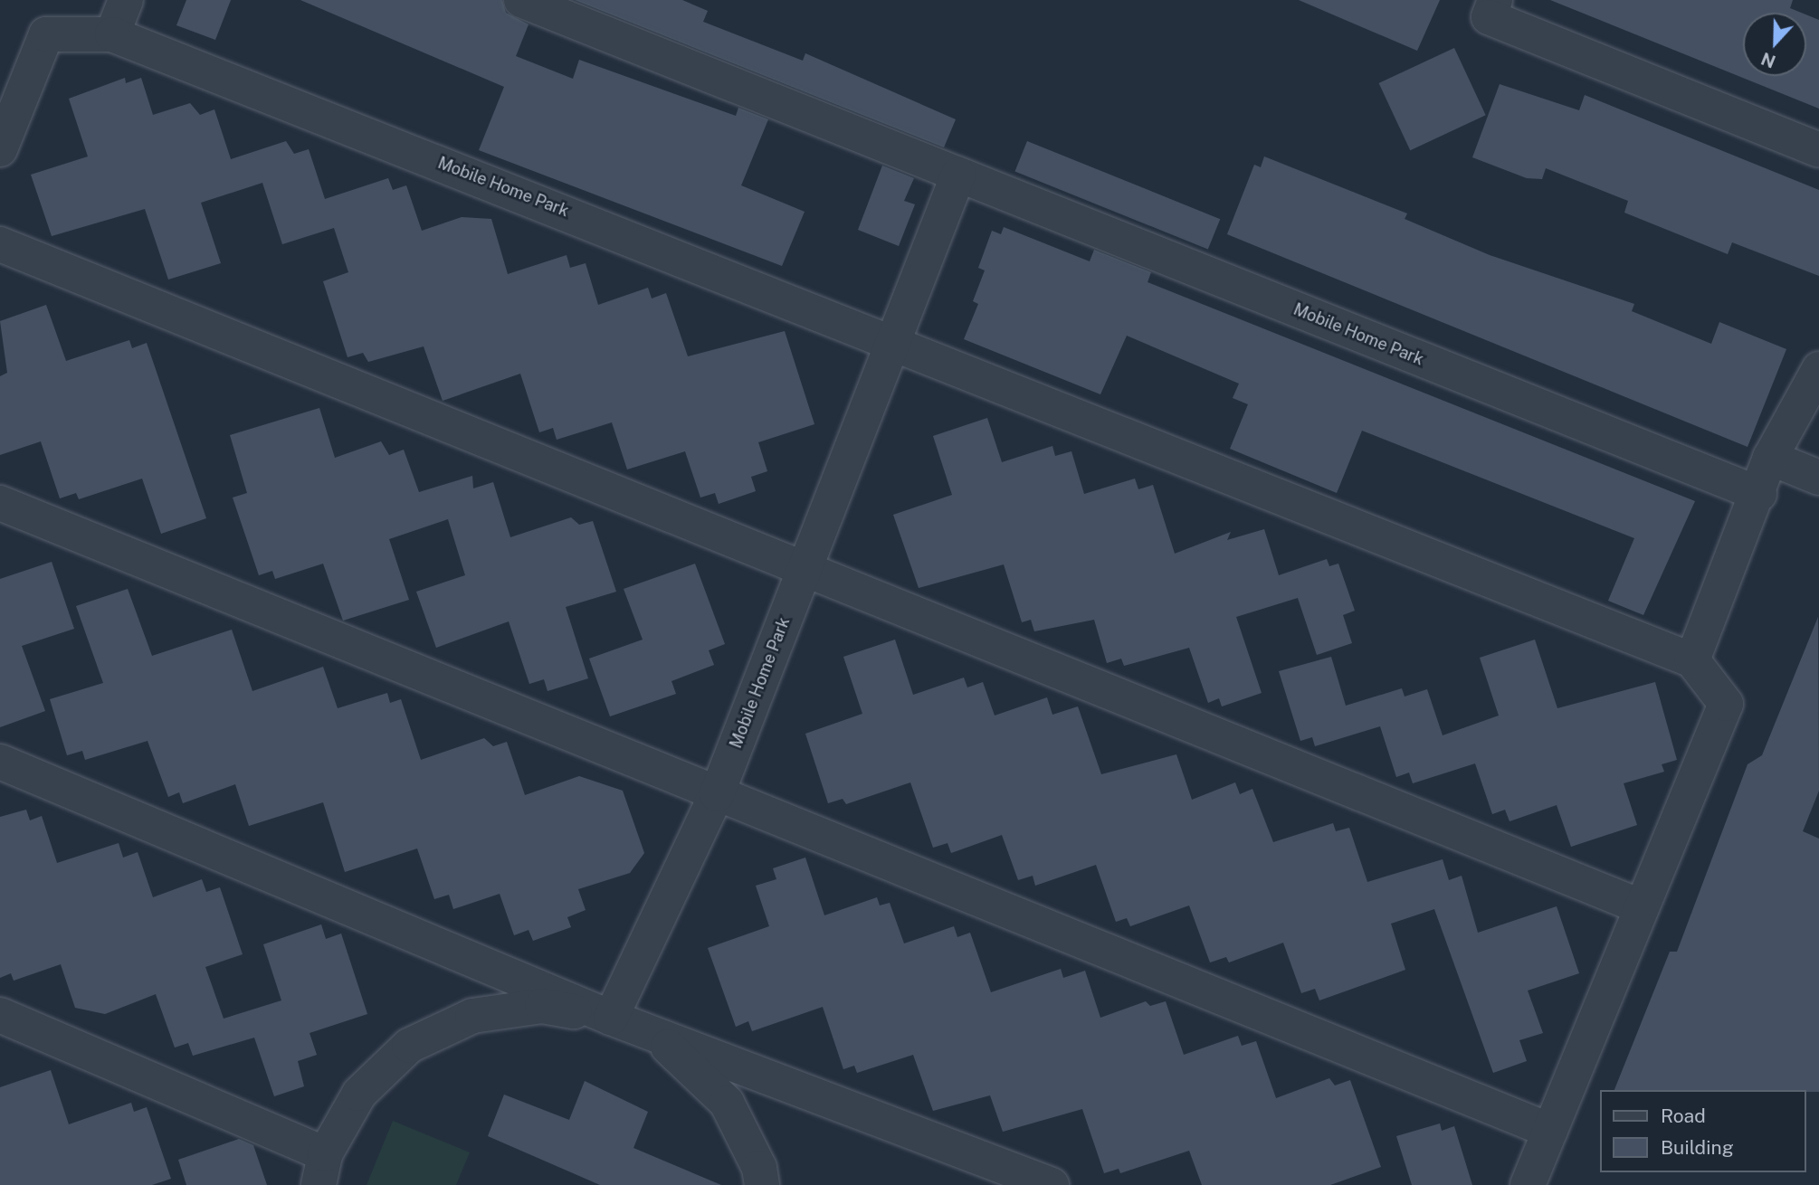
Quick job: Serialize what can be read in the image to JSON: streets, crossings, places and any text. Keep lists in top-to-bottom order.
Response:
{
  "streets": {
    "street": ["Mobile Home Park"]
  },
  "legend": ["Road", "Building"],
  "north": "bottom"
}
